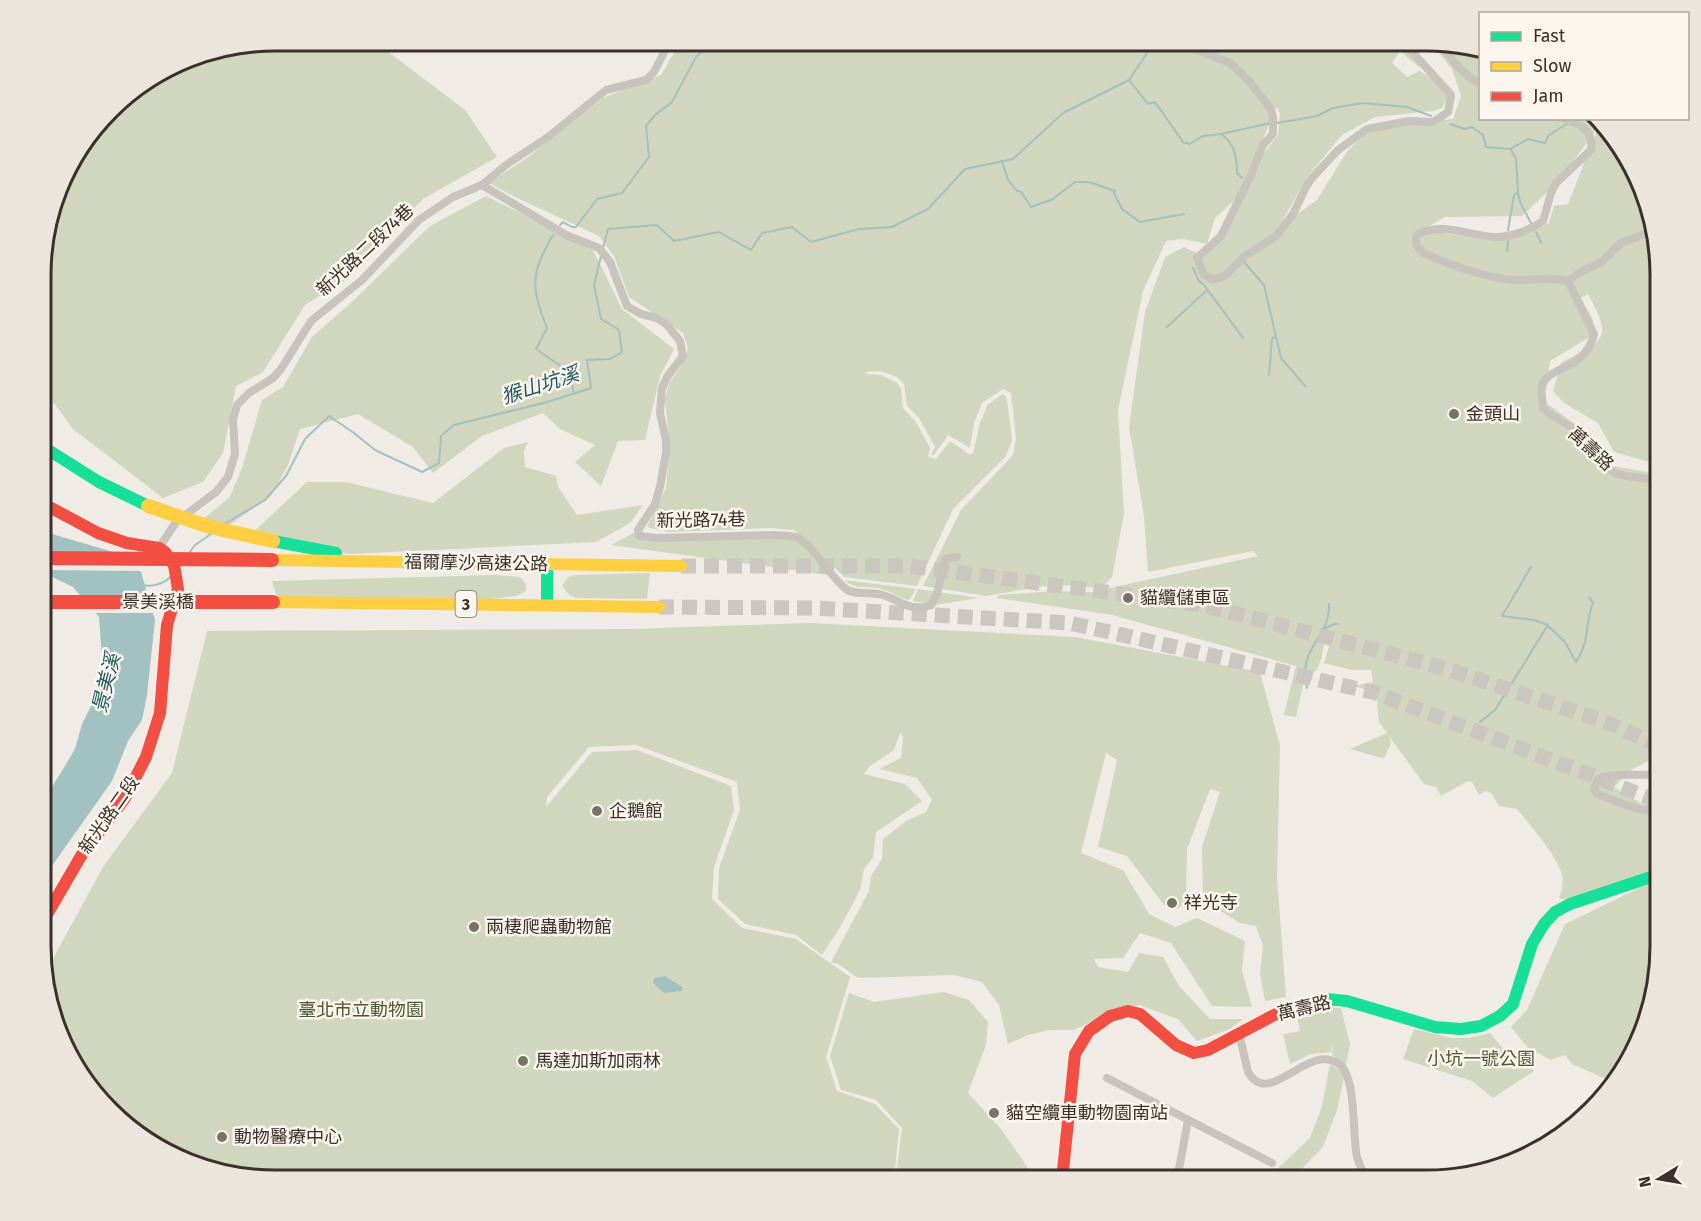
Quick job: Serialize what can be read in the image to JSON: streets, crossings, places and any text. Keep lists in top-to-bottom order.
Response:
{
  "streets": {
    "main road": [
      "萬壽路",
      "福爾摩沙高速公路",
      "景美溪橋",
      "3",
      "新光路二段"
    ],
    "street": ["新光路二段74巷", "新光路74巷"]
  },
  "crossings": [
    ["新光路二段74巷", "新光路74巷"],
    ["新光路二段74巷", "新光路二段"],
    ["景美溪橋", "3"]
  ],
  "water": ["猴山坑溪", "景美溪"],
  "parks": ["臺北市立動物園", "小坑一號公園"],
  "places": [
    "金頭山",
    "貓纜儲車區",
    "企鵝館",
    "祥光寺",
    "兩棲爬蟲動物館",
    "馬達加斯加雨林",
    "貓空纜車動物園南站",
    "動物醫療中心"
  ],
  "legend": ["Fast", "Slow", "Jam"],
  "north": "left"
}
